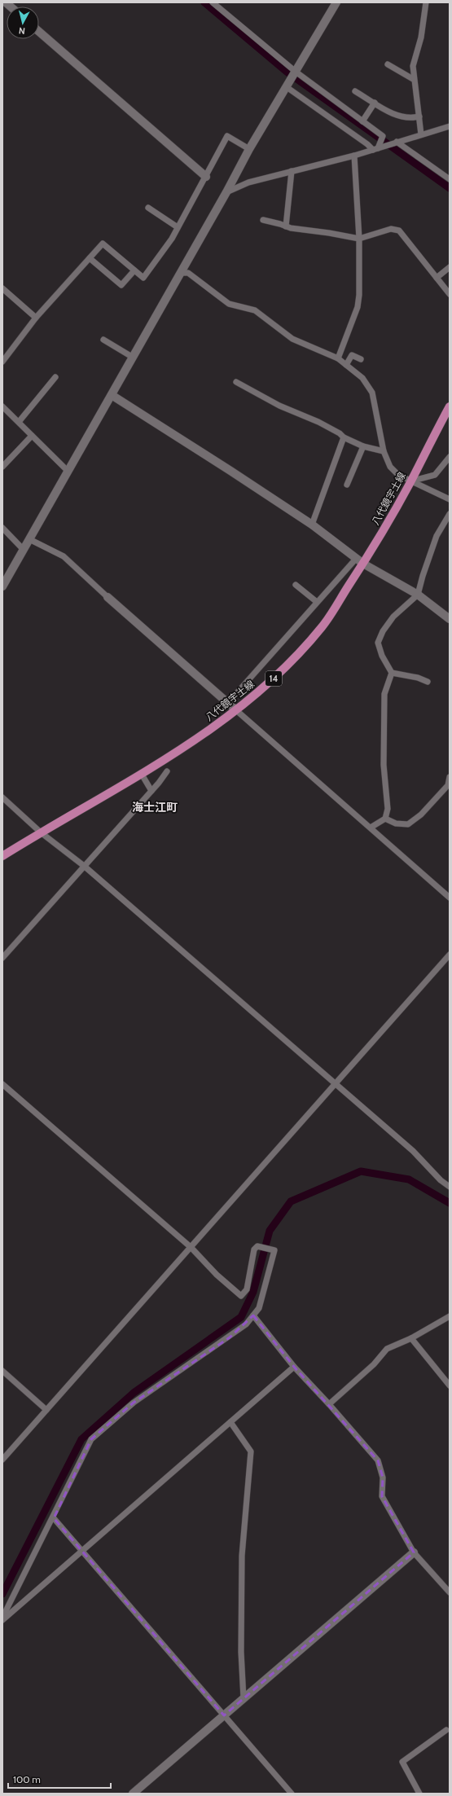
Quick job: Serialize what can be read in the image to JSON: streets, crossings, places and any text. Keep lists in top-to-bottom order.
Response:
{
  "streets": {
    "main road": ["八代鏡宇土線", "14"]
  },
  "districts": ["海士江町"],
  "scale_bar": "100 m",
  "north": "bottom"
}
